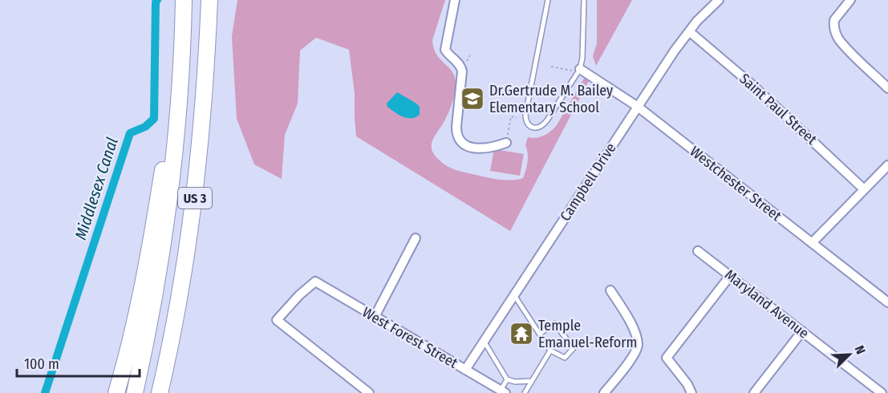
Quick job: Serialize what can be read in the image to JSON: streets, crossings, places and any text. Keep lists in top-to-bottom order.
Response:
{
  "streets": {
    "highway": ["US 3"],
    "street": [
      "Saint Paul Street",
      "Campbell Drive",
      "Westchester Street",
      "Maryland Avenue",
      "West Forest Street"
    ]
  },
  "crossings": [
    ["Saint Paul Street", "Campbell Drive"],
    ["Campbell Drive", "Westchester Street"],
    ["Campbell Drive", "West Forest Street"]
  ],
  "water": ["Middlesex Canal"],
  "places": {
    "school or university": ["Dr.Gertrude M. Bailey Elementary School"],
    "temple": ["Temple Emanuel-Reform"]
  },
  "scale_bar": "100 m",
  "north": "top right"
}
